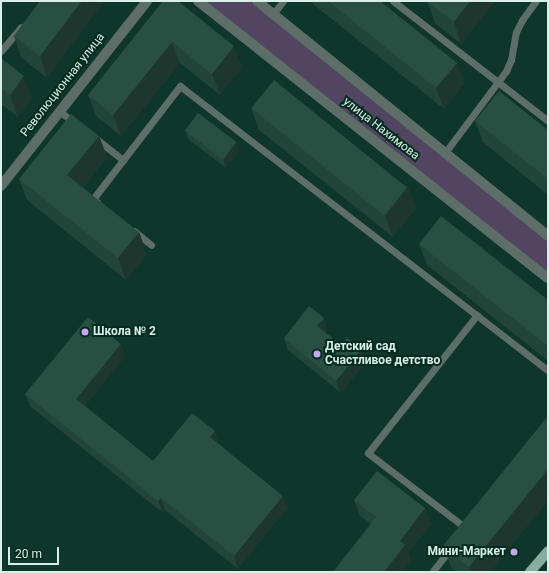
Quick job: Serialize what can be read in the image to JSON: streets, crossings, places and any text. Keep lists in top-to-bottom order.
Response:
{
  "streets": {
    "street": ["Революционная улица", "улица Нахимова"]
  },
  "places": ["Школа № 2", "Детский сад Счастливое детство", "Мини-Маркет"],
  "scale_bar": "20 m"
}
